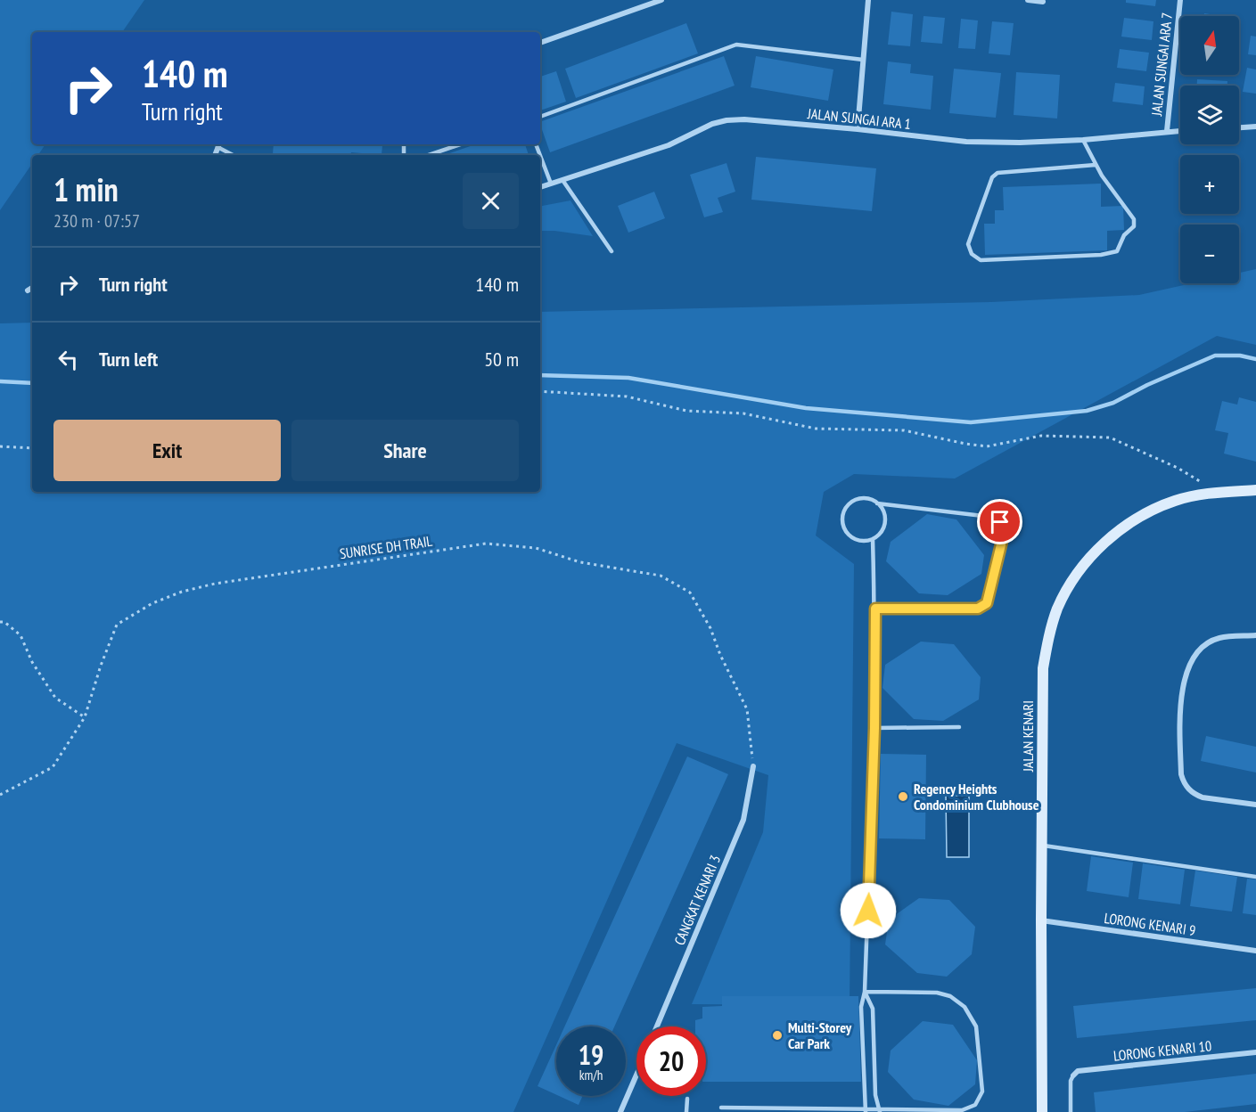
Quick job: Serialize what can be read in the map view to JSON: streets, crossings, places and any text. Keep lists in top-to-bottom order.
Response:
{
  "streets": {
    "street": [
      "JALAN SUNGAI ARA 7",
      "JALAN SUNGAI ARA 1",
      "JALAN KENARI",
      "CANGKAT KENARI 3",
      "LORONG KENARI 9",
      "LORONG KENARI 10"
    ],
    "path": ["SUNRISE DH TRAIL"]
  },
  "crossings": [
    ["JALAN SUNGAI ARA 7", "JALAN SUNGAI ARA 1"],
    ["SUNRISE DH TRAIL", "CANGKAT KENARI 3"],
    ["JALAN KENARI", "LORONG KENARI 9"]
  ],
  "places": ["Regency Heights Condominium Clubhouse", "Multi-Storey Car Park"],
  "north": "top",
  "page": {
    "map_buttons": ["+", "−"],
    "turn": ["140 m", "Turn right"],
    "heading": ["1 min", "230 m · 07:57"],
    "list": [
      {
        "name": "Turn right",
        "value": "140 m"
      },
      {
        "name": "Turn left",
        "value": "50 m"
      }
    ],
    "buttons": ["Exit", "Share"],
    "speed": "19 km/h",
    "limit": "20"
  }
}
